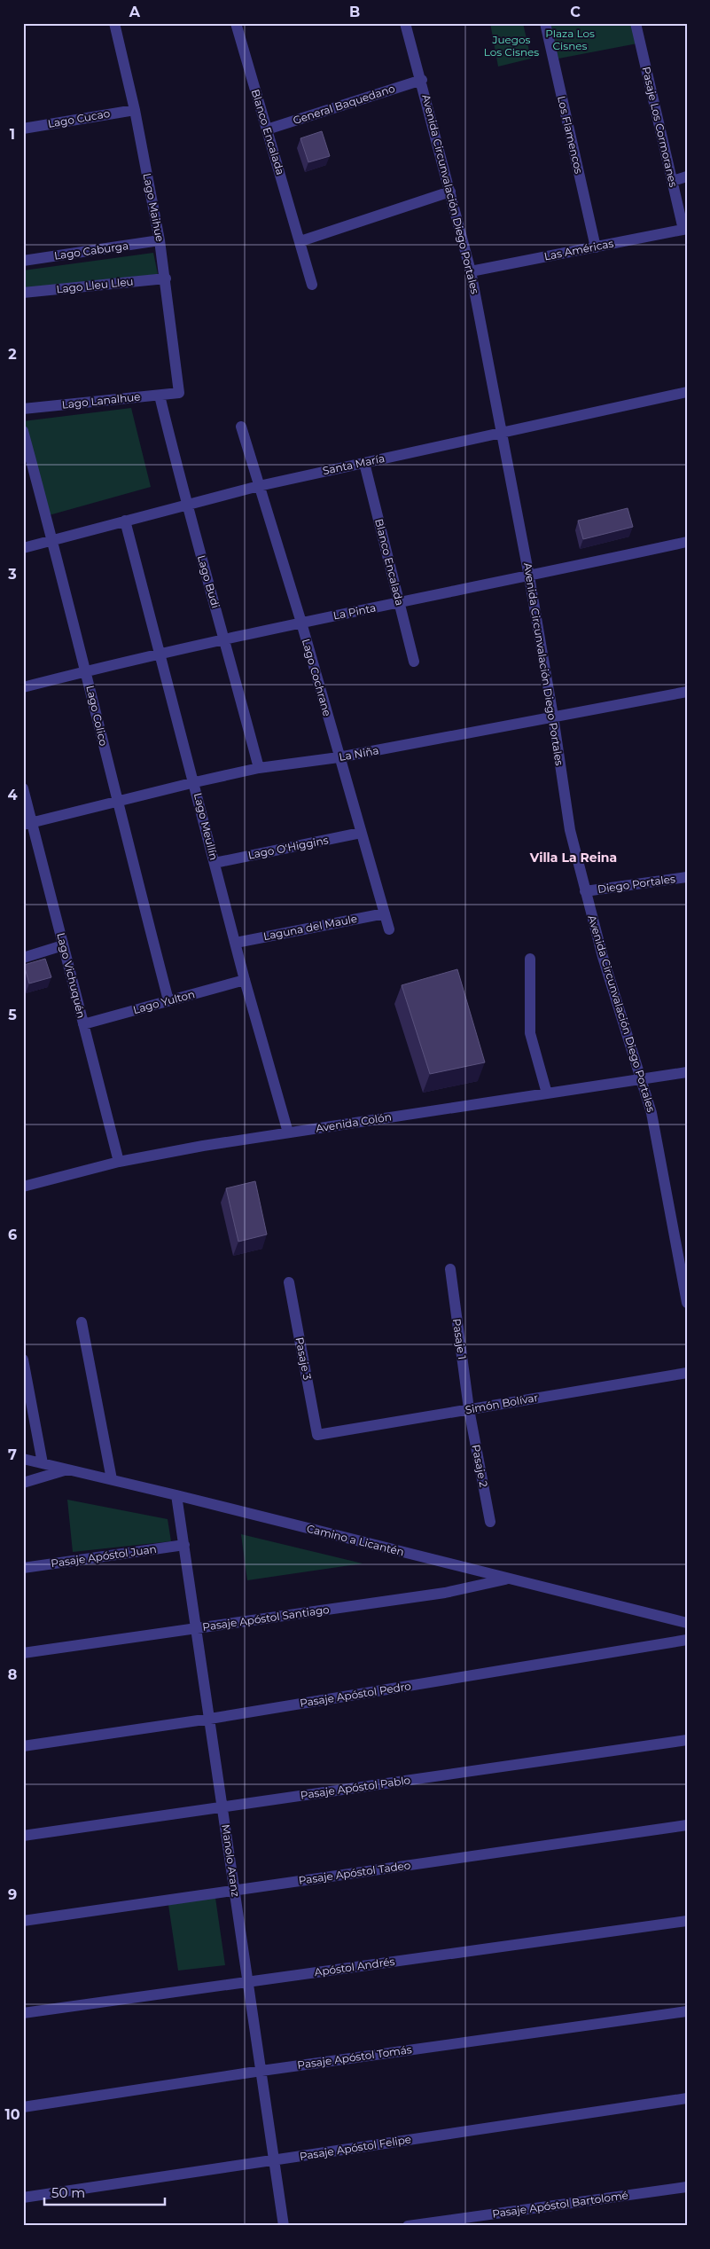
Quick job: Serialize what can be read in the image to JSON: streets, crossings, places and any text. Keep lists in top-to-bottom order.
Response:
{
  "streets": {
    "street": [
      "General Baquedano",
      "Lago Cucao",
      "Pasaje Los Cormoranes",
      "Blanco Encalada",
      "Los Flamencos",
      "Avenida Circunvalación Diego Portales",
      "Lago Maihue",
      "Las Américas",
      "Lago Caburga",
      "Lago Lleu Lleu",
      "Lago Lanalhue",
      "Santa María",
      "Lago Budi",
      "La Pinta",
      "Lago Cochrane",
      "Lago Colico",
      "La Niña",
      "Lago Meullín",
      "Lago O'Higgins",
      "Diego Portales",
      "Laguna del Maule",
      "Lago Vichuquén",
      "Lago Yulton",
      "Avenida Colón",
      "Pasaje 1",
      "Pasaje 3",
      "Simón Bolívar",
      "Pasaje 2",
      "Camino a Licantén",
      "Pasaje Apóstol Juan",
      "Pasaje Apóstol Santiago",
      "Pasaje Apóstol Pedro",
      "Pasaje Apóstol Pablo",
      "Manolo Aranz",
      "Pasaje Apóstol Tadeo",
      "Apóstol Andrés",
      "Pasaje Apóstol Tomás",
      "Pasaje Apóstol Felipe",
      "Pasaje Apóstol Bartolomé"
    ]
  },
  "crossings": [
    ["General Baquedano", "Blanco Encalada"],
    ["General Baquedano", "Avenida Circunvalación Diego Portales"],
    ["Lago Cucao", "Lago Maihue"],
    ["Pasaje Los Cormoranes", "Las Américas"],
    ["Blanco Encalada", "Santa María"],
    ["Blanco Encalada", "La Pinta"],
    ["Los Flamencos", "Las Américas"],
    ["Avenida Circunvalación Diego Portales", "Las Américas"],
    ["Avenida Circunvalación Diego Portales", "Santa María"],
    ["Avenida Circunvalación Diego Portales", "La Pinta"],
    ["Avenida Circunvalación Diego Portales", "La Niña"],
    ["Avenida Circunvalación Diego Portales", "Diego Portales"],
    ["Avenida Circunvalación Diego Portales", "Avenida Colón"],
    ["Lago Maihue", "Lago Caburga"],
    ["Lago Maihue", "Lago Lleu Lleu"],
    ["Lago Maihue", "Lago Lanalhue"],
    ["Lago Lanalhue", "Lago Budi"],
    ["Santa María", "Lago Budi"],
    ["Santa María", "Lago Cochrane"],
    ["Santa María", "Lago Colico"],
    ["Santa María", "Lago Meullín"],
    ["Lago Budi", "La Pinta"],
    ["Lago Budi", "La Niña"],
    ["La Pinta", "Lago Cochrane"],
    ["La Pinta", "Lago Colico"],
    ["La Pinta", "Lago Meullín"],
    ["Lago Cochrane", "La Niña"],
    ["Lago Cochrane", "Lago O'Higgins"],
    ["Lago Cochrane", "Laguna del Maule"],
    ["Lago Colico", "La Niña"],
    ["Lago Colico", "Lago Yulton"],
    ["La Niña", "Lago Meullín"],
    ["La Niña", "Lago Vichuquén"],
    ["Lago Meullín", "Lago O'Higgins"],
    ["Lago Meullín", "Laguna del Maule"],
    ["Lago Meullín", "Lago Yulton"],
    ["Lago Meullín", "Avenida Colón"],
    ["Lago Vichuquén", "Lago Yulton"],
    ["Lago Vichuquén", "Avenida Colón"],
    ["Pasaje 1", "Simón Bolívar"],
    ["Pasaje 1", "Pasaje 2"],
    ["Pasaje 3", "Simón Bolívar"],
    ["Simón Bolívar", "Pasaje 2"],
    ["Camino a Licantén", "Pasaje Apóstol Santiago"],
    ["Camino a Licantén", "Manolo Aranz"],
    ["Pasaje Apóstol Juan", "Manolo Aranz"],
    ["Pasaje Apóstol Santiago", "Manolo Aranz"],
    ["Pasaje Apóstol Pedro", "Manolo Aranz"],
    ["Pasaje Apóstol Pablo", "Manolo Aranz"],
    ["Manolo Aranz", "Pasaje Apóstol Tadeo"],
    ["Manolo Aranz", "Apóstol Andrés"],
    ["Manolo Aranz", "Pasaje Apóstol Tomás"],
    ["Manolo Aranz", "Pasaje Apóstol Felipe"]
  ],
  "districts": ["Villa La Reina"],
  "parks": ["Plaza Los Cisnes", "Juegos Los Cisnes"],
  "scale_bar": "50 m",
  "grid": {
    "columns": ["A", "B", "C"],
    "rows": [
      "1",
      "2",
      "3",
      "4",
      "5",
      "6",
      "7",
      "8",
      "9",
      "10"
    ]
  }
}
